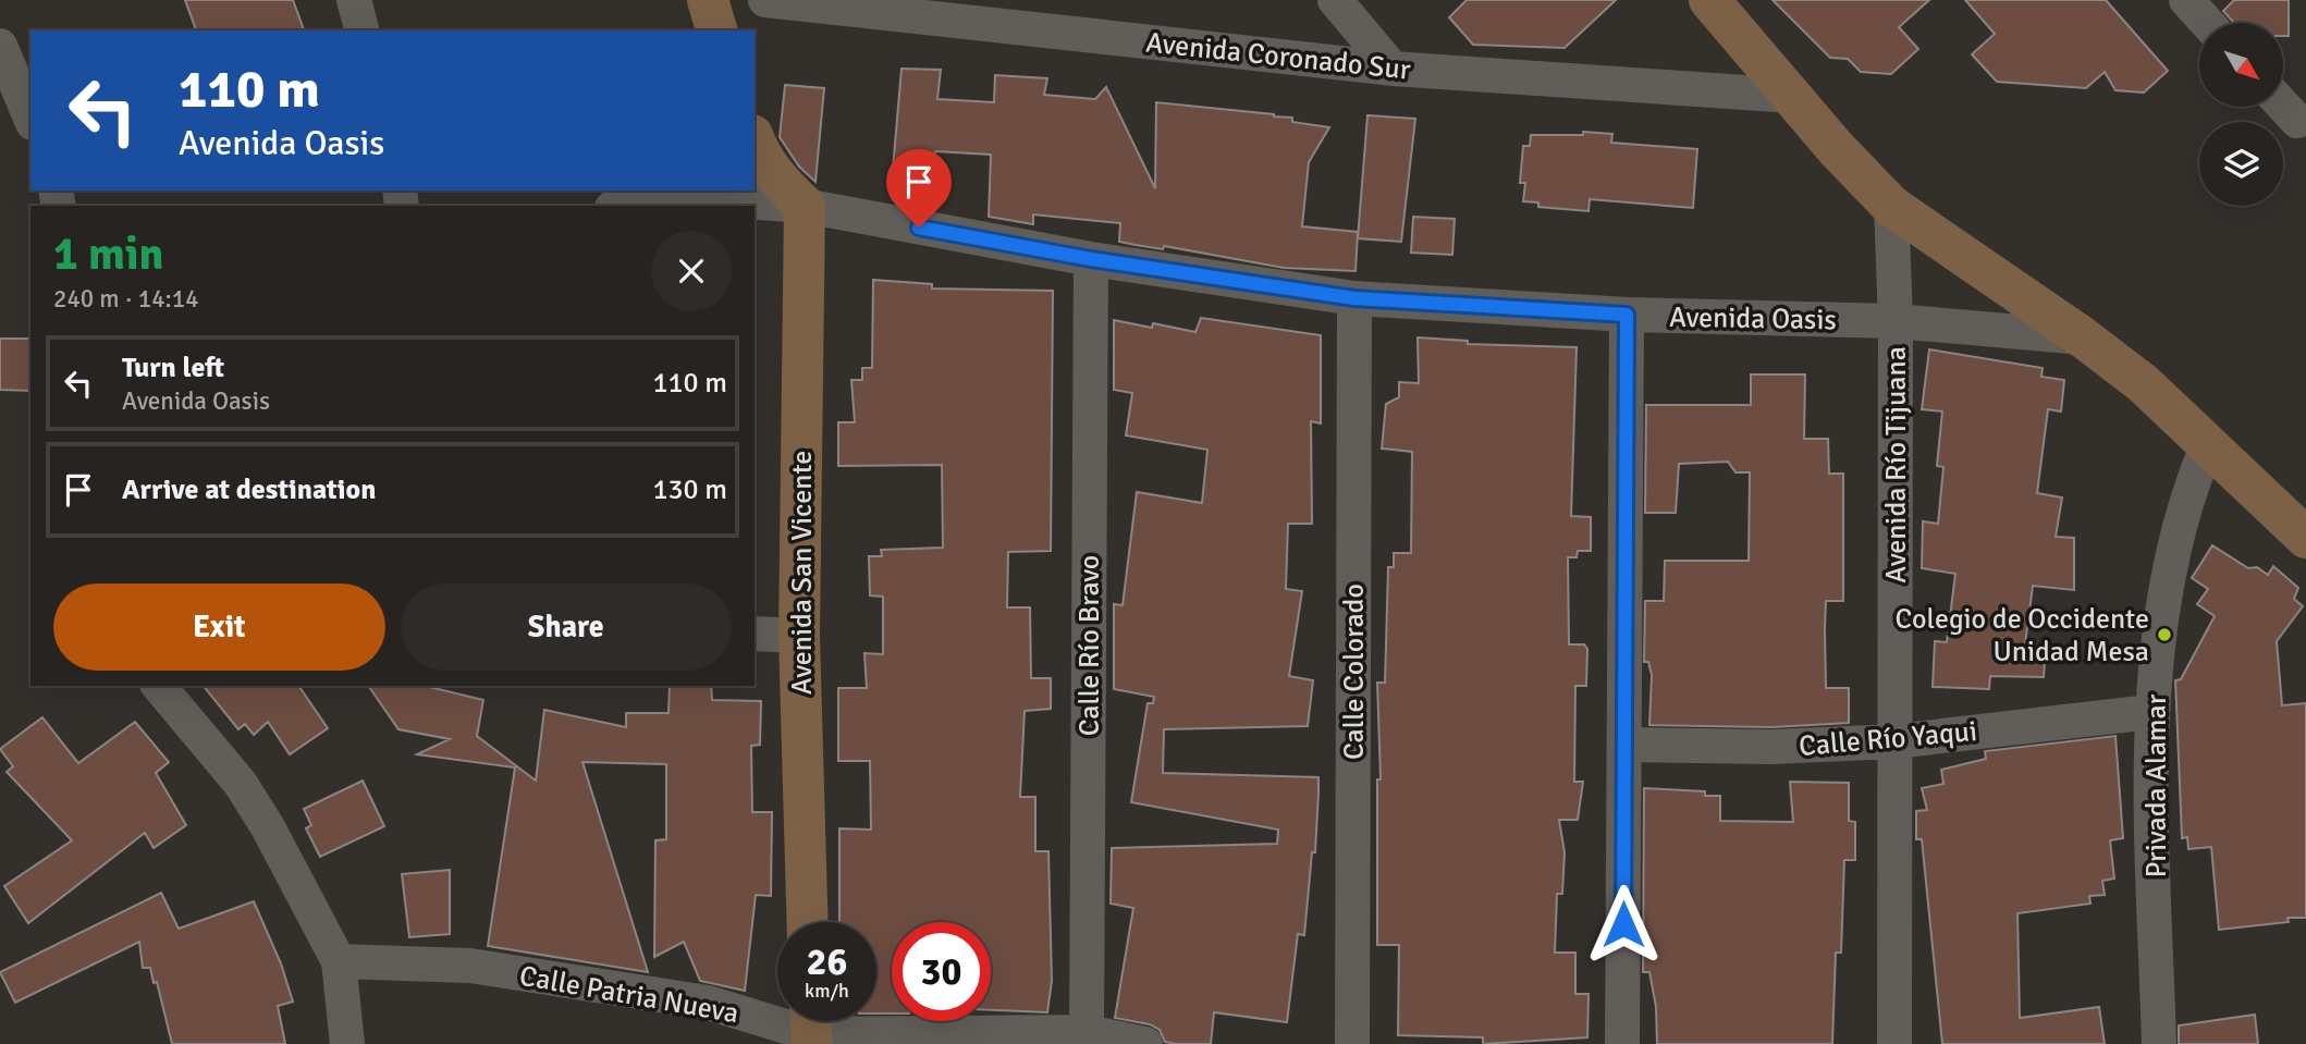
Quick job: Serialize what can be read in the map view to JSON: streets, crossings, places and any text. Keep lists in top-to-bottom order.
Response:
{
  "streets": {
    "street": [
      "Avenida Coronado Sur",
      "Avenida Oasis",
      "Avenida Río Tijuana",
      "Avenida San Vicente",
      "Calle Río Bravo",
      "Calle Colorado",
      "Calle Río Yaqui",
      "Privada Alamar",
      "Calle Patria Nueva"
    ]
  },
  "crossings": [
    ["Avenida Oasis", "Avenida Río Tijuana"],
    ["Avenida Oasis", "Avenida San Vicente"],
    ["Avenida Oasis", "Calle Río Bravo"],
    ["Avenida Oasis", "Calle Colorado"],
    ["Avenida Río Tijuana", "Calle Río Yaqui"],
    ["Calle Río Bravo", "Calle Patria Nueva"],
    ["Calle Río Yaqui", "Privada Alamar"]
  ],
  "places": ["Colegio de Occidente Unidad Mesa"],
  "north": "bottom right",
  "page": {
    "turn": ["110 m", "Avenida Oasis"],
    "heading": ["1 min", "240 m · 14:14"],
    "list": [
      {
        "name": "Turn left",
        "note": "Avenida Oasis",
        "value": "110 m"
      },
      {
        "name": "Arrive at destination",
        "value": "130 m"
      }
    ],
    "buttons": ["Exit", "Share"],
    "speed": "26 km/h",
    "limit": "30"
  }
}
